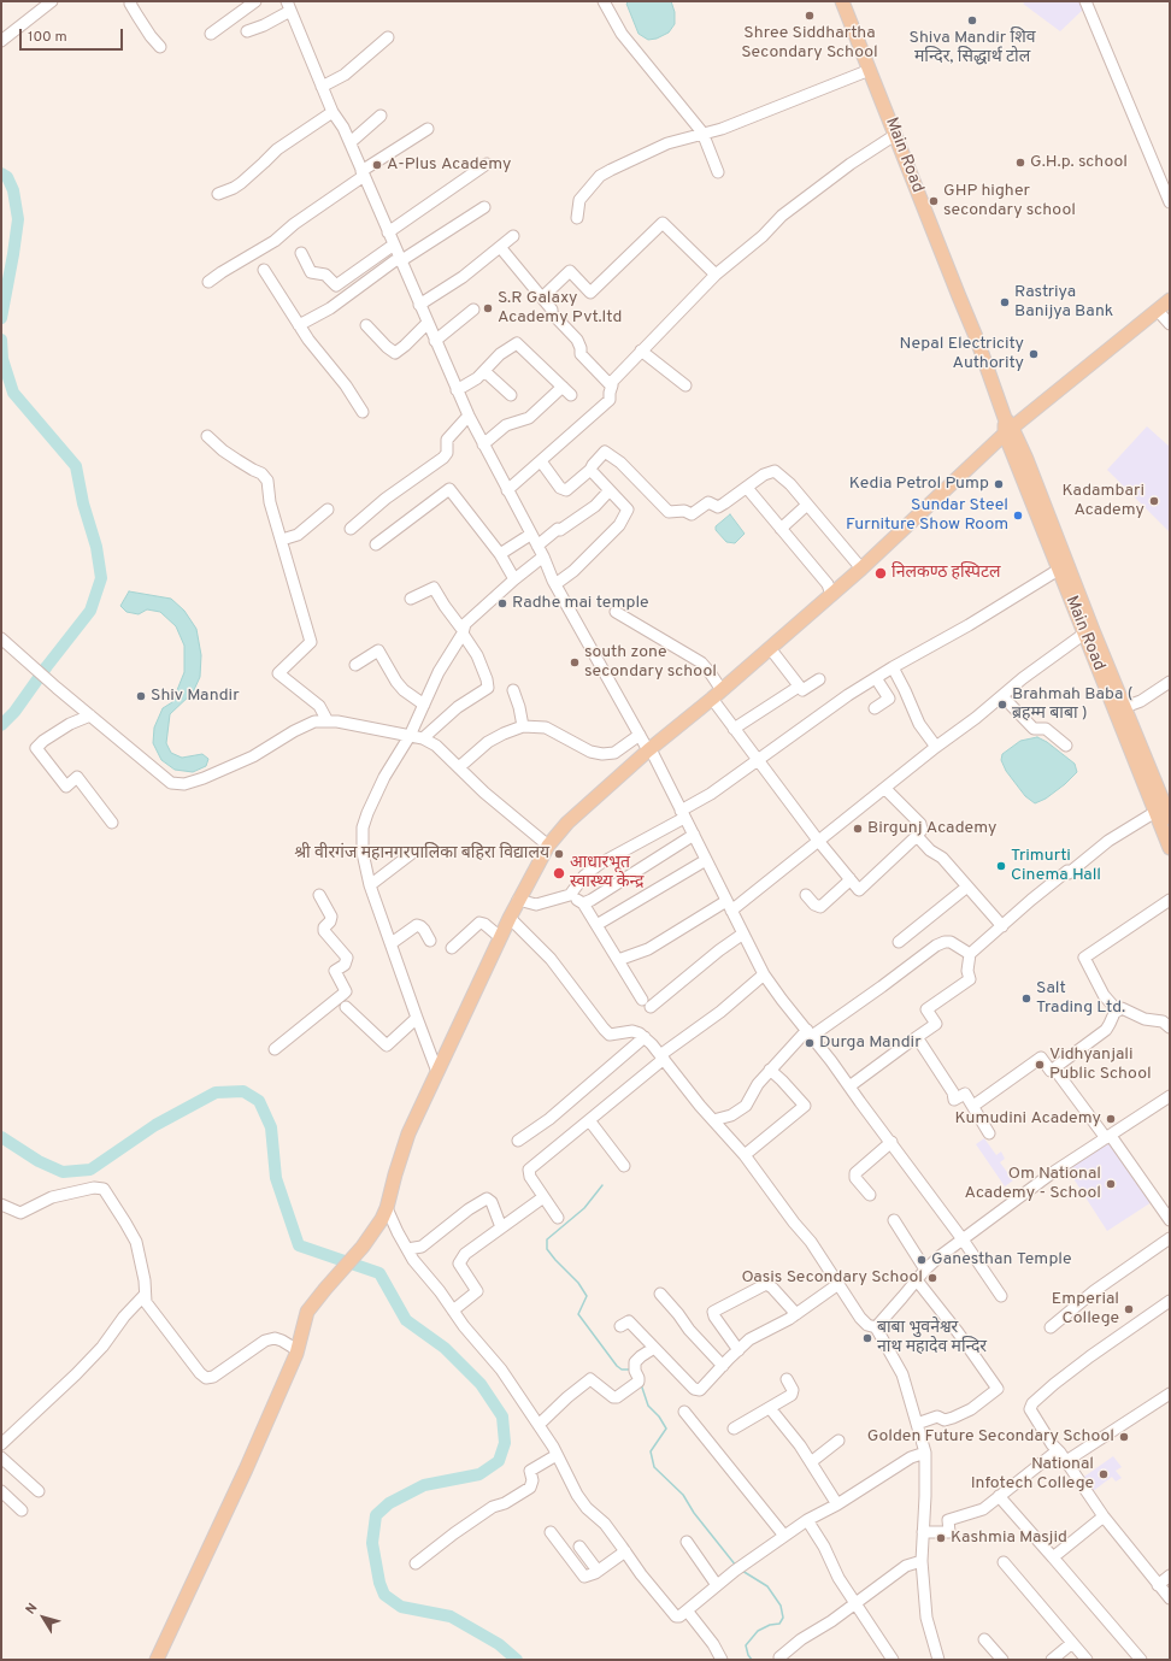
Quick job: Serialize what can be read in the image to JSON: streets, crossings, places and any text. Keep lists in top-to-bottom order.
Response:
{
  "streets": {
    "main road": ["Main Road"]
  },
  "places": [
    "Shree Siddhartha Secondary School",
    "Shiva Mandir शिव मन्दिर, सिद्धार्थ टोल",
    "G.H.p. school",
    "A-Plus Academy",
    "GHP higher secondary school",
    "Rastriya Banijya Bank",
    "S.R Galaxy Academy Pvt.ltd",
    "Nepal Electricity Authority",
    "Kedia Petrol Pump",
    "Kadambari Academy",
    "Sundar Steel Furniture Show Room",
    "निलकण्ठ हस्पिटल",
    "Radhe mai temple",
    "south zone secondary school",
    "Shiv Mandir",
    "Brahmah Baba ( ब्रहम्म बाबा )",
    "Birgunj Academy",
    "श्री वीरगंज महानगरपालिका बहिरा विद्यालय",
    "Trimurti Cinema Hall",
    "आधारभूत स्वास्थ्य केन्द्र",
    "Salt Trading Ltd.",
    "Durga Mandir",
    "Vidhyanjali Public School",
    "Kumudini Academy",
    "Om National Academy - School",
    "Ganesthan Temple",
    "Oasis Secondary School",
    "Emperial College",
    "बाबा भुवनेश्वर नाथ महादेव मन्दिर",
    "Golden Future Secondary School",
    "National Infotech College",
    "Kashmia Masjid"
  ],
  "scale_bar": "100 m",
  "north": "top left"
}
